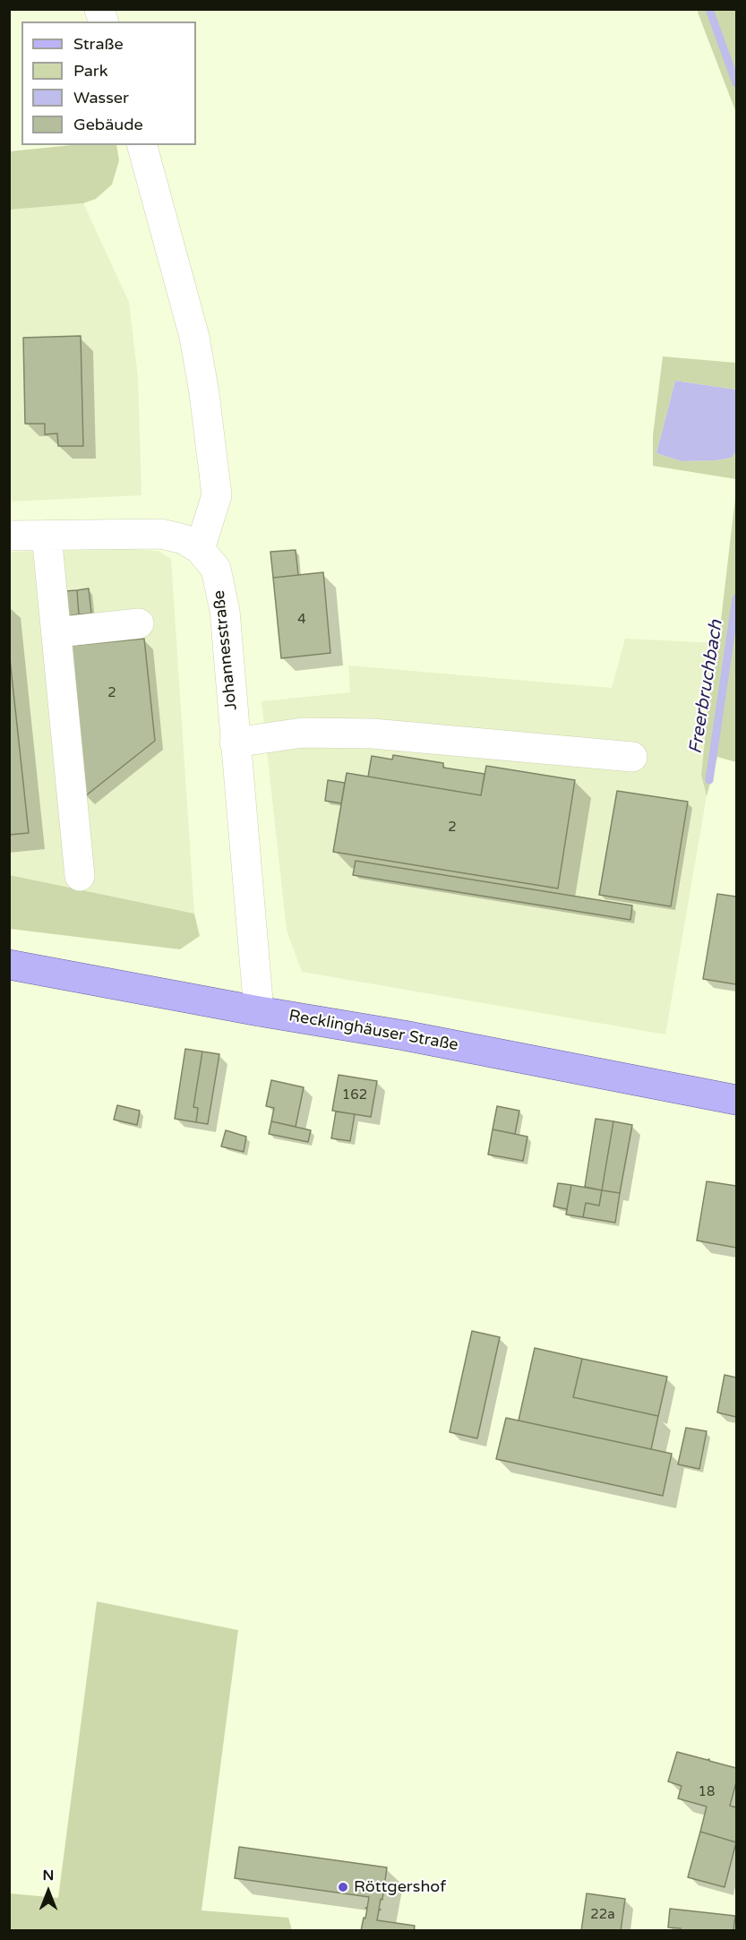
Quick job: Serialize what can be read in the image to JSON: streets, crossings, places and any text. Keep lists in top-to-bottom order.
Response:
{
  "streets": {
    "main road": ["Recklinghäuser Straße"],
    "street": ["Johannesstraße"]
  },
  "crossings": [
    ["Johannesstraße", "Recklinghäuser Straße"]
  ],
  "water": ["Freerbruchbach"],
  "places": ["Röttgershof"],
  "house_numbers": [
    "4",
    "2",
    "2",
    "162",
    "18",
    "22a"
  ],
  "legend": [
    "Straße",
    "Park",
    "Wasser",
    "Gebäude"
  ],
  "north": "top"
}
